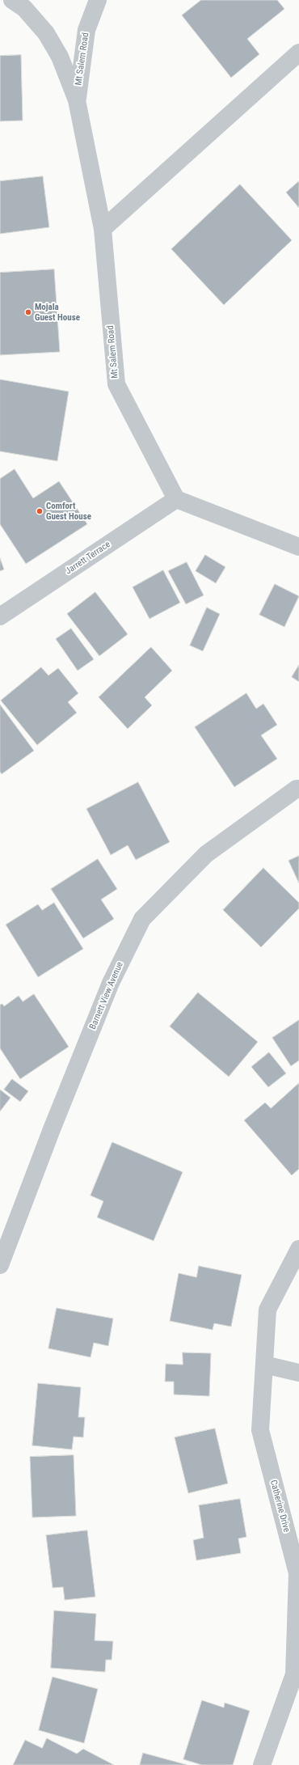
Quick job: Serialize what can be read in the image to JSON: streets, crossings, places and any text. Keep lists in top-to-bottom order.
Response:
{
  "streets": {
    "street": [
      "Mt Salem Road",
      "Jarrett Terrace",
      "Barnett View Avenue",
      "Catherine Drive"
    ]
  },
  "crossings": [
    ["Mt Salem Road", "Jarrett Terrace"]
  ],
  "places": ["Mojala Guest House", "Comfort Guest House"]
}
